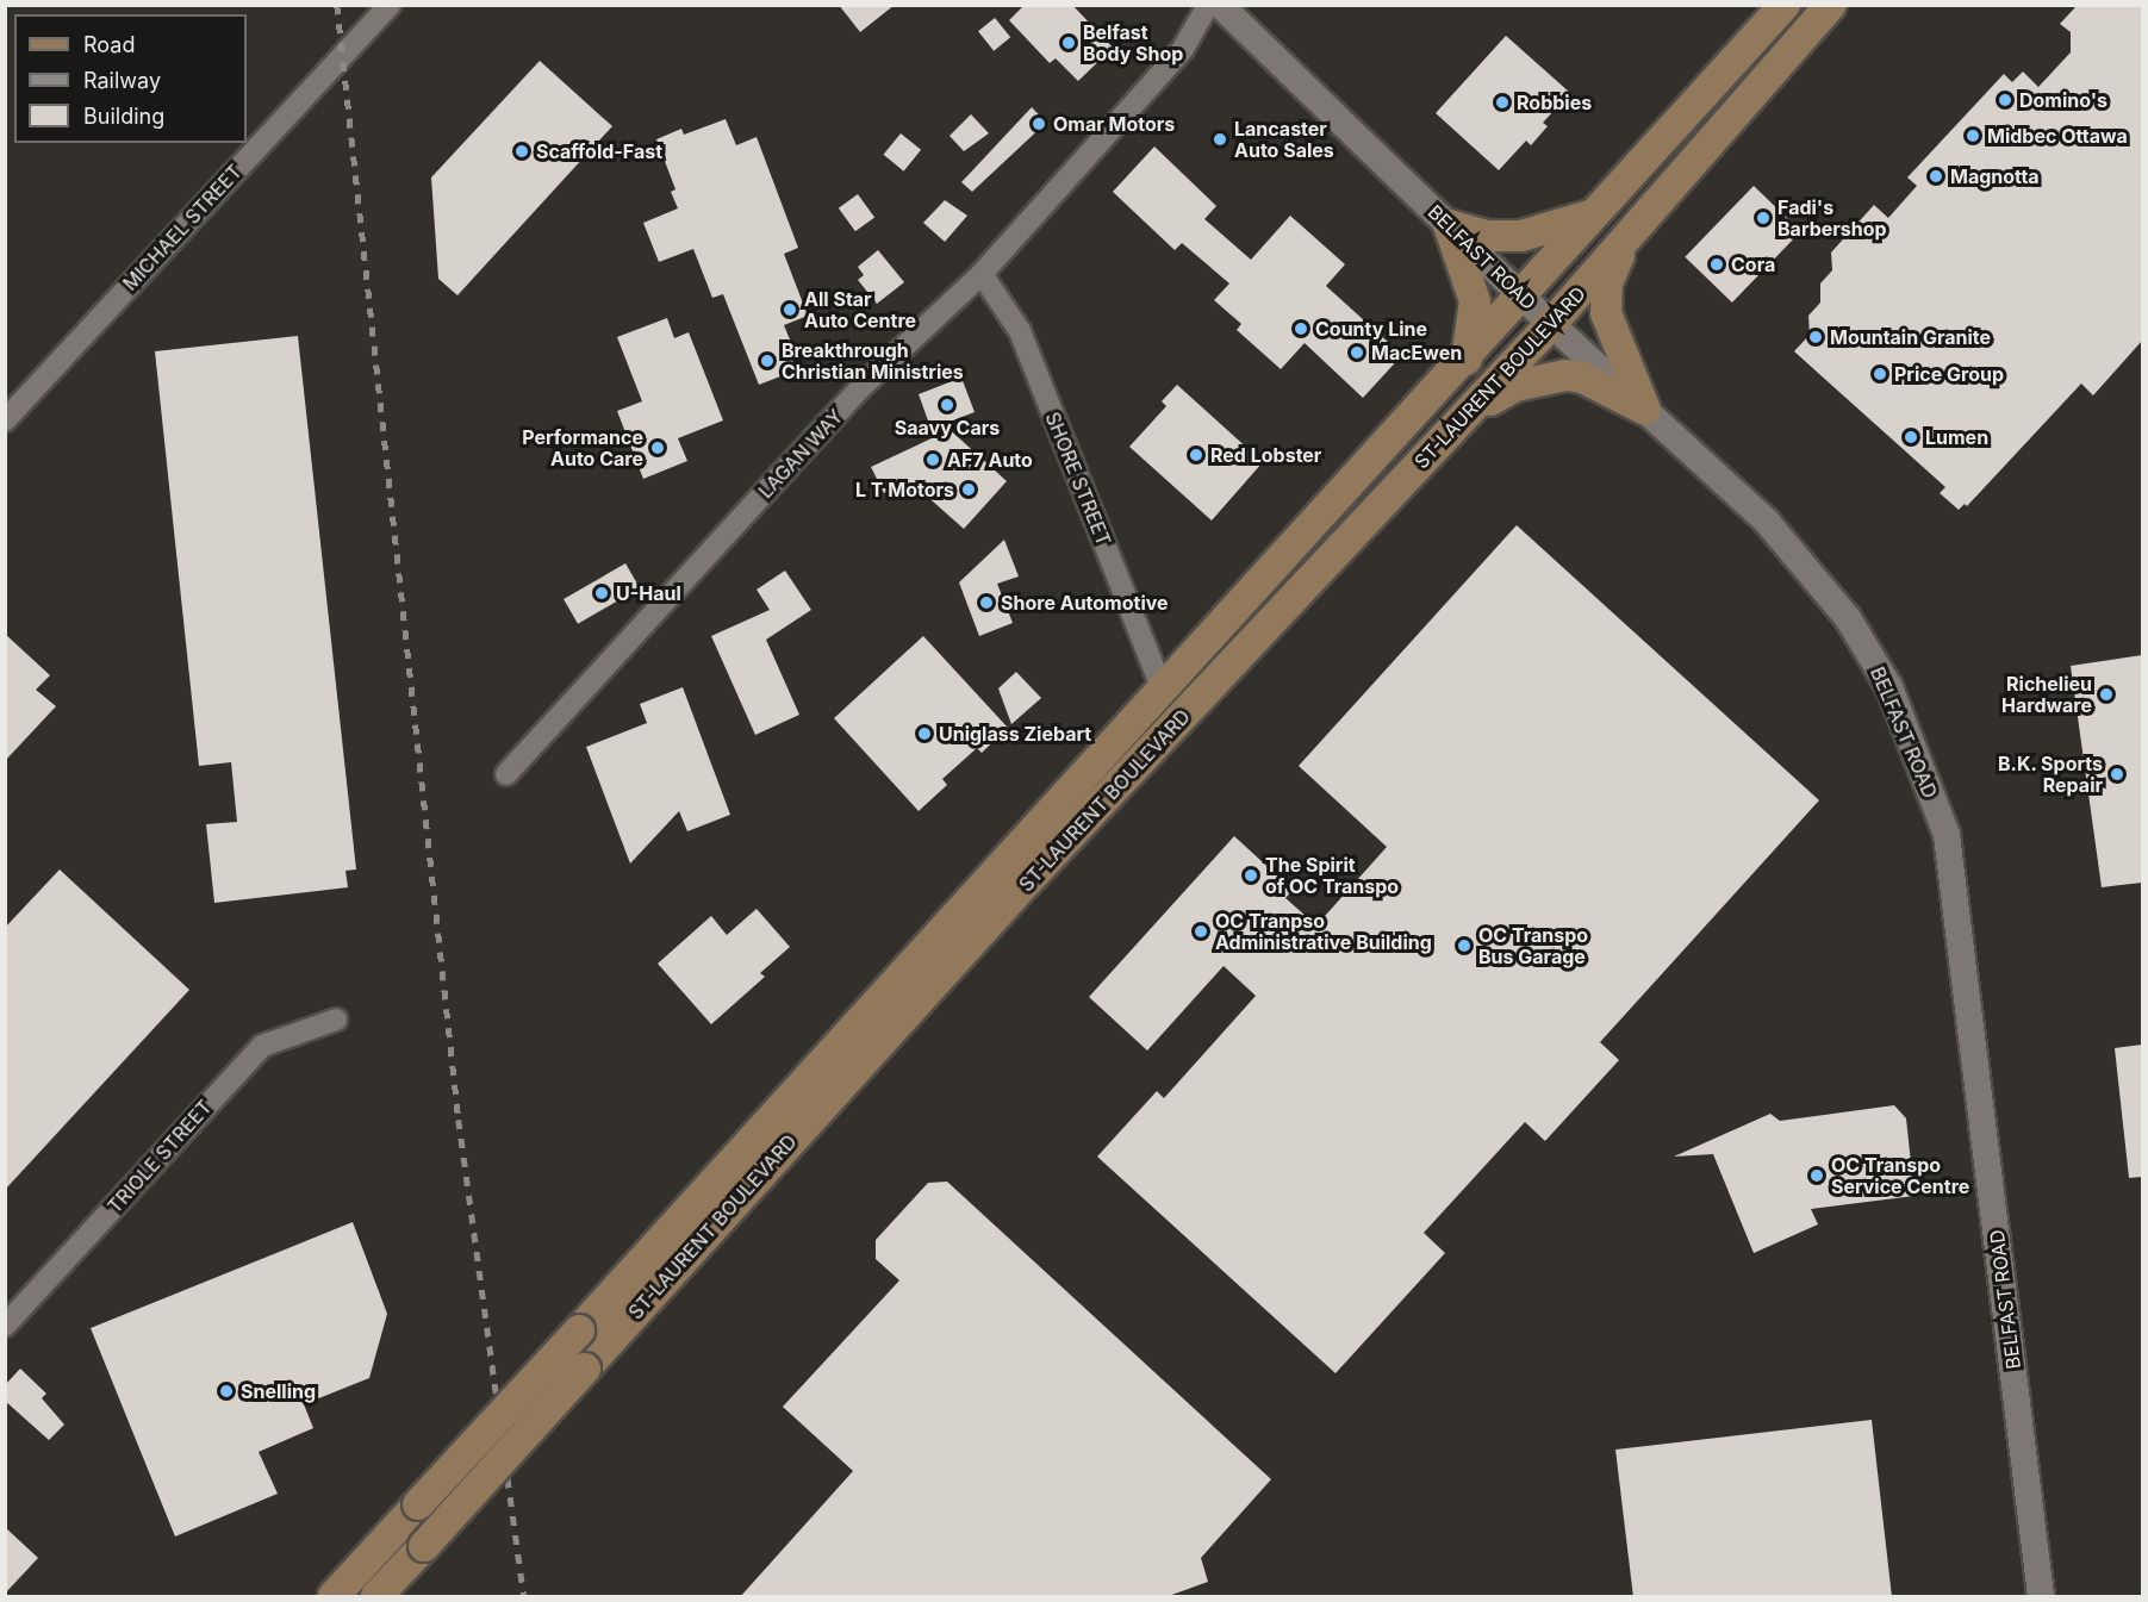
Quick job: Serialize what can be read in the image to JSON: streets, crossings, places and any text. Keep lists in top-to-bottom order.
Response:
{
  "streets": {
    "main road": ["ST-LAURENT BOULEVARD"],
    "street": [
      "MICHAEL STREET",
      "BELFAST ROAD",
      "LAGAN WAY",
      "SHORE STREET",
      "TRIOLE STREET"
    ]
  },
  "crossings": [
    ["BELFAST ROAD", "ST-LAURENT BOULEVARD"],
    ["ST-LAURENT BOULEVARD", "SHORE STREET"],
    ["LAGAN WAY", "SHORE STREET"]
  ],
  "places": [
    "Belfast Body Shop",
    "Domino's",
    "Robbies",
    "Omar Motors",
    "Midbec Ottawa",
    "Lancaster Auto Sales",
    "Scaffold-Fast",
    "Magnotta",
    "Fadi's Barbershop",
    "Cora",
    "All Star Auto Centre",
    "County Line",
    "Mountain Granite",
    "MacEwen",
    "Breakthrough Christian Ministries",
    "Price Group",
    "Saavy Cars",
    "Lumen",
    "Performance Auto Care",
    "Red Lobster",
    "AF7 Auto",
    "L T Motors",
    "U-Haul",
    "Shore Automotive",
    "Richelieu Hardware",
    "Uniglass Ziebart",
    "B.K. Sports Repair",
    "The Spirit of OC Transpo",
    "OC Tranpso Administrative Building",
    "OC Transpo Bus Garage",
    "OC Transpo Service Centre",
    "Snelling"
  ],
  "legend": ["Road", "Railway", "Building"]
}
